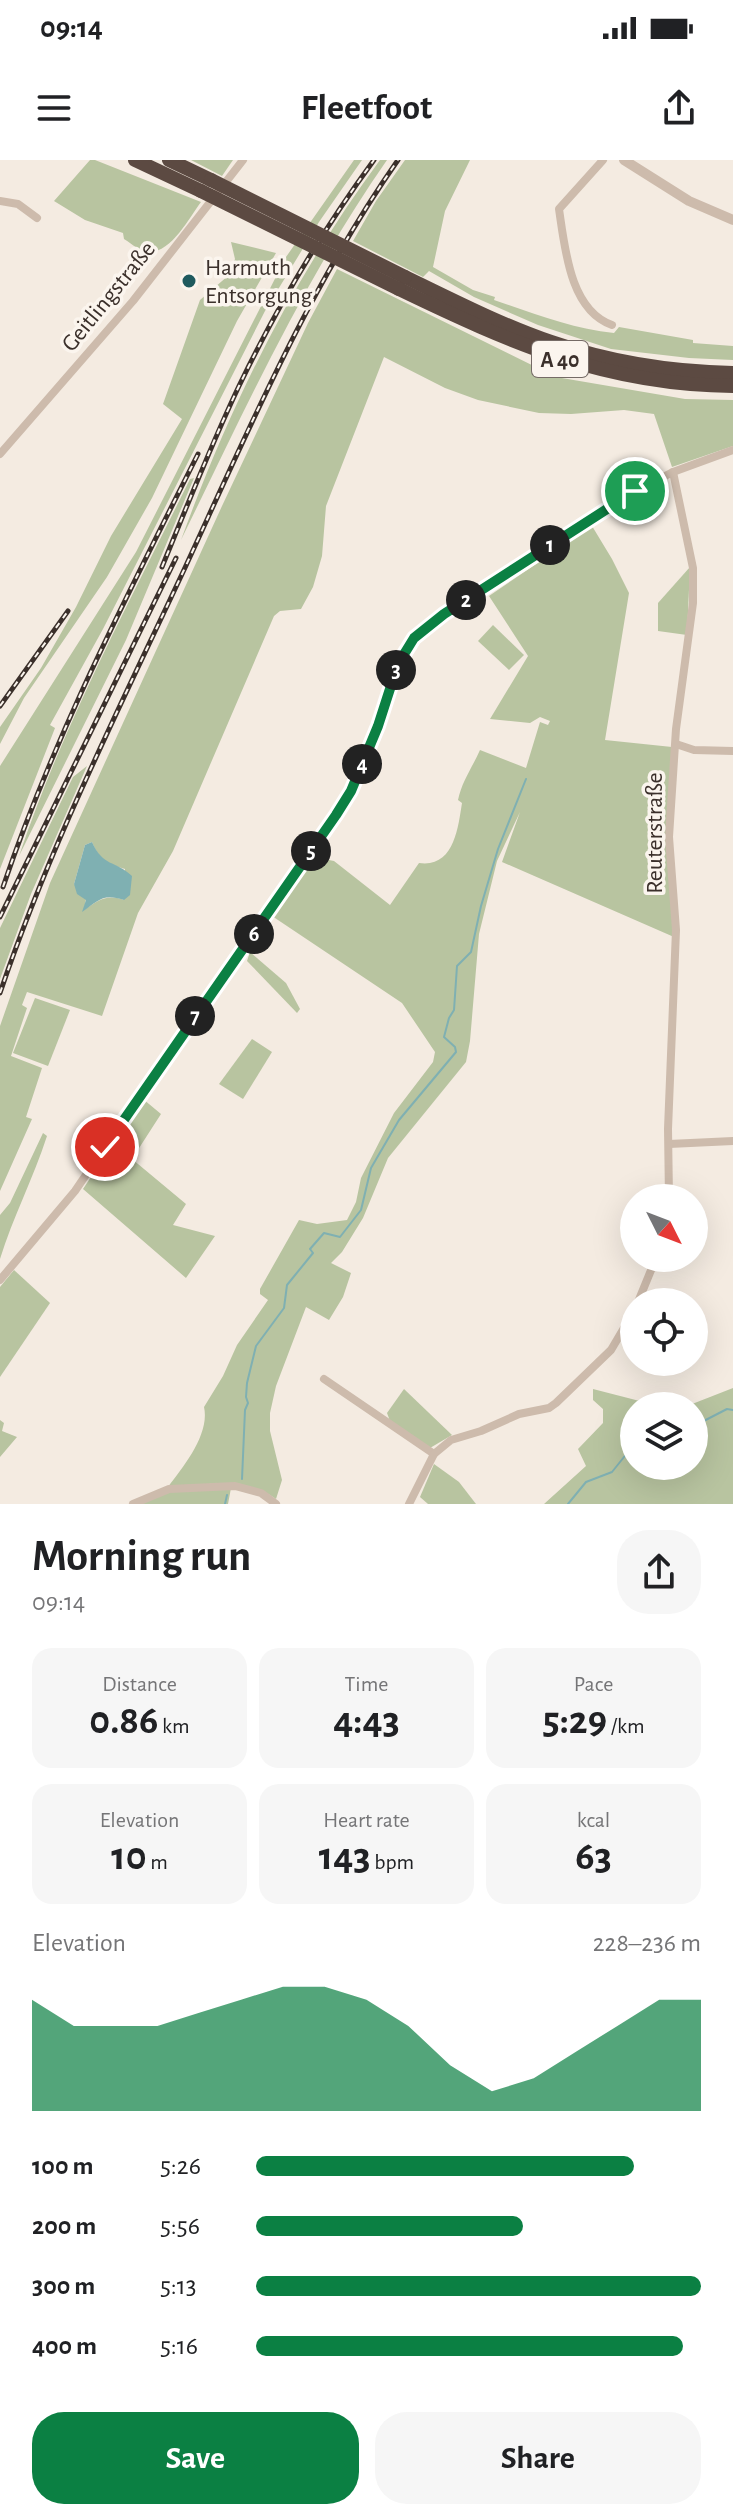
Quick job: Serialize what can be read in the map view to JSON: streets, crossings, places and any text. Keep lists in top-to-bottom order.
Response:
{
  "streets": {
    "highway": ["A 40"],
    "street": ["Geitlingstraße", "Reuterstraße"]
  },
  "places": ["Harmuth Entsorgung"],
  "north": "bottom right",
  "page": {
    "status": "09:14",
    "header": "Fleetfoot",
    "pins": [
      "1",
      "2",
      "3",
      "4",
      "5",
      "6",
      "7"
    ],
    "heading": ["Morning run", "09:14"],
    "stats": [
      ["Distance", "0.86 km"],
      ["Time", "4:43"],
      ["Pace", "5:29 /km"],
      ["Elevation", "10 m"],
      ["Heart rate", "143 bpm"],
      ["kcal", "63"]
    ],
    "chart": ["Elevation", "228–236 m"],
    "list": [
      {
        "name": "100 m",
        "note": "5:26"
      },
      {
        "name": "200 m",
        "note": "5:56"
      },
      {
        "name": "300 m",
        "note": "5:13"
      },
      {
        "name": "400 m",
        "note": "5:16"
      }
    ],
    "buttons": ["Save", "Share"]
  }
}
